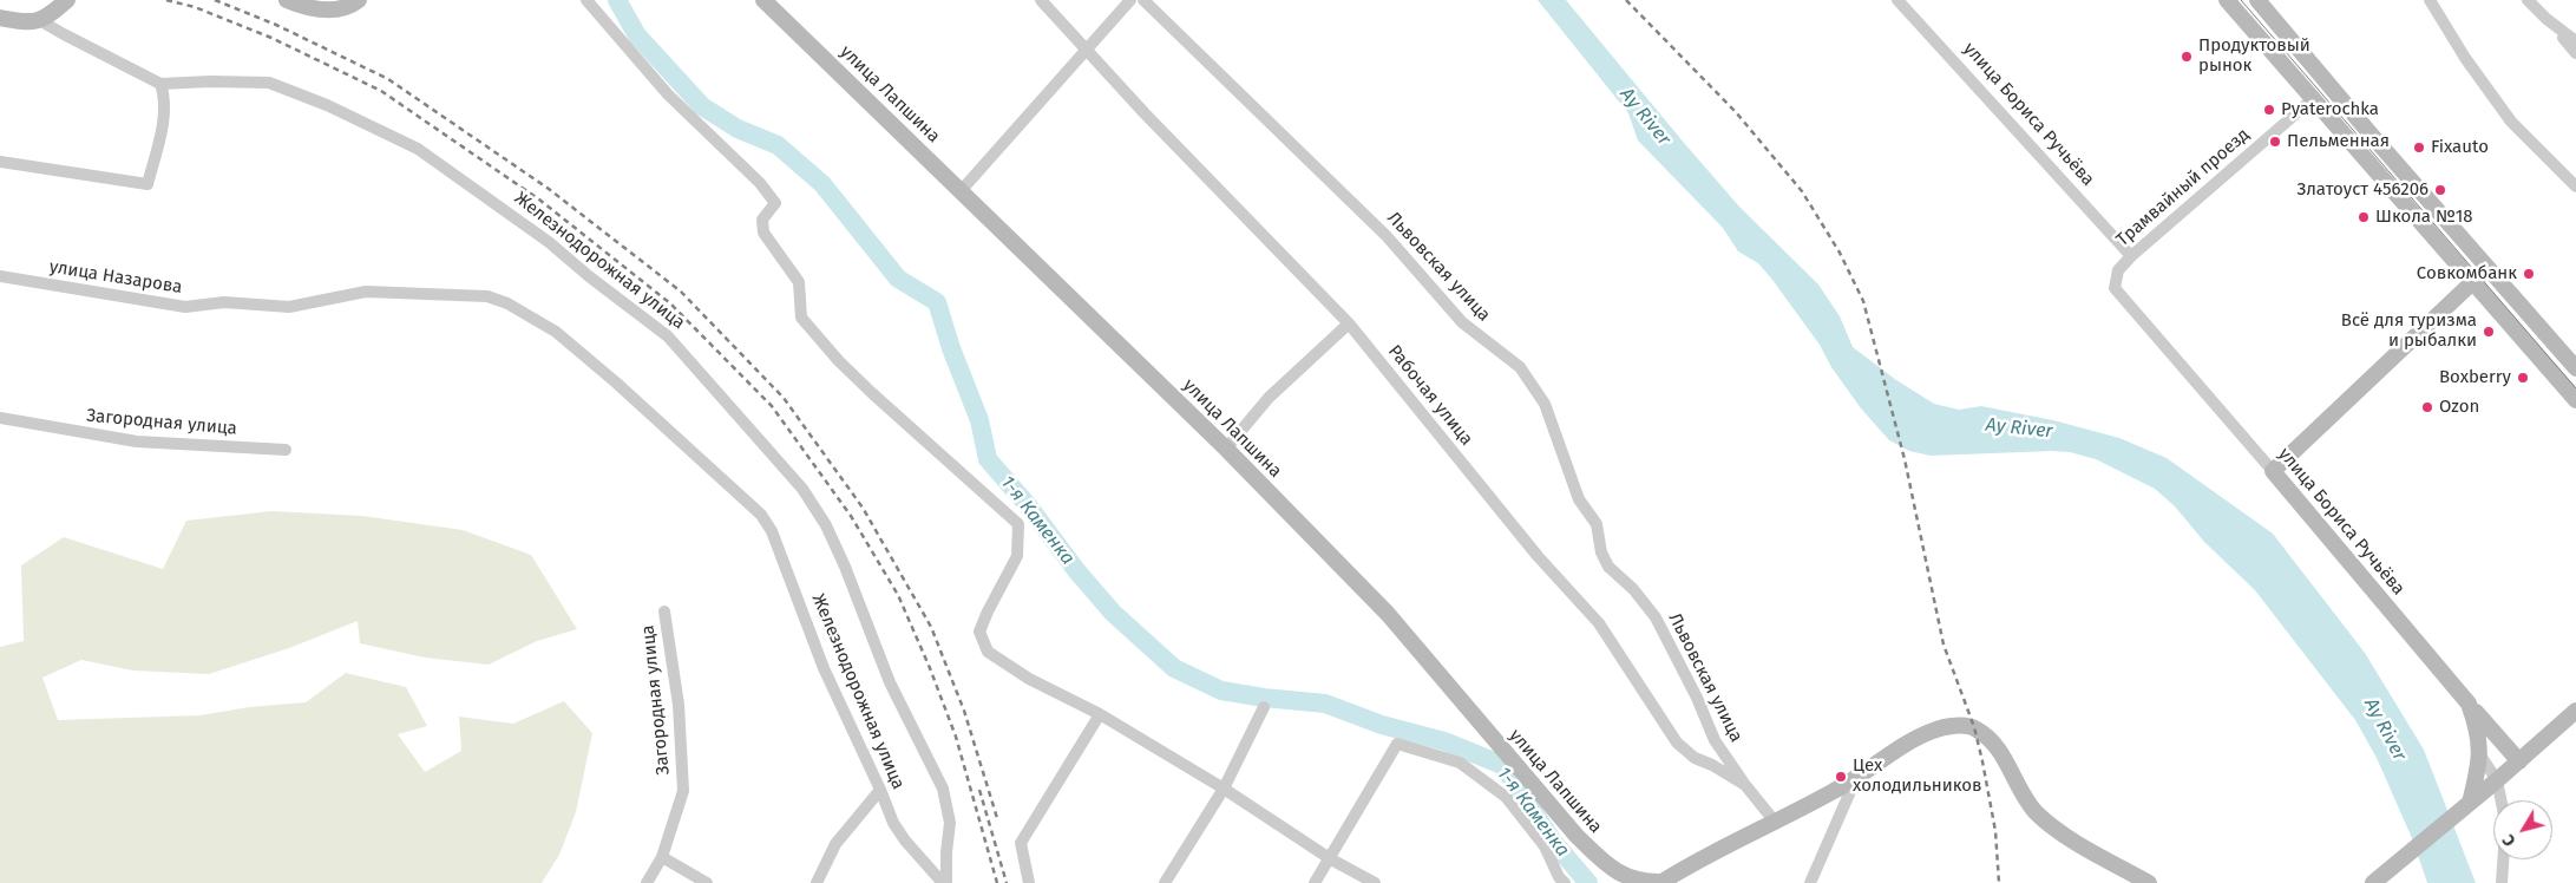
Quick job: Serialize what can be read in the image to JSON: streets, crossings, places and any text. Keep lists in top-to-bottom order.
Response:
{
  "streets": {
    "street": [
      "улица Лапшина",
      "улица Бориса Ручьёва",
      "Трамвайный проезд",
      "Железнодорожная улица",
      "Львовская улица",
      "улица Назарова",
      "Рабочая улица",
      "Загородная улица"
    ]
  },
  "crossings": [
    ["улица Бориса Ручьёва", "Трамвайный проезд"],
    ["Железнодорожная улица", "улица Назарова"],
    ["Львовская улица", "Рабочая улица"]
  ],
  "water": ["Ay River", "1-я Каменка"],
  "places": [
    "Продуктовый рынок",
    "Pyaterochka",
    "Пельменная",
    "Fixauto",
    "Златоуст 456206",
    "Школа №18",
    "Совкомбанк",
    "Всё для туризма и рыбалки",
    "Boxberry",
    "Ozon",
    "Цех холодильников"
  ],
  "north": "bottom left"
}
